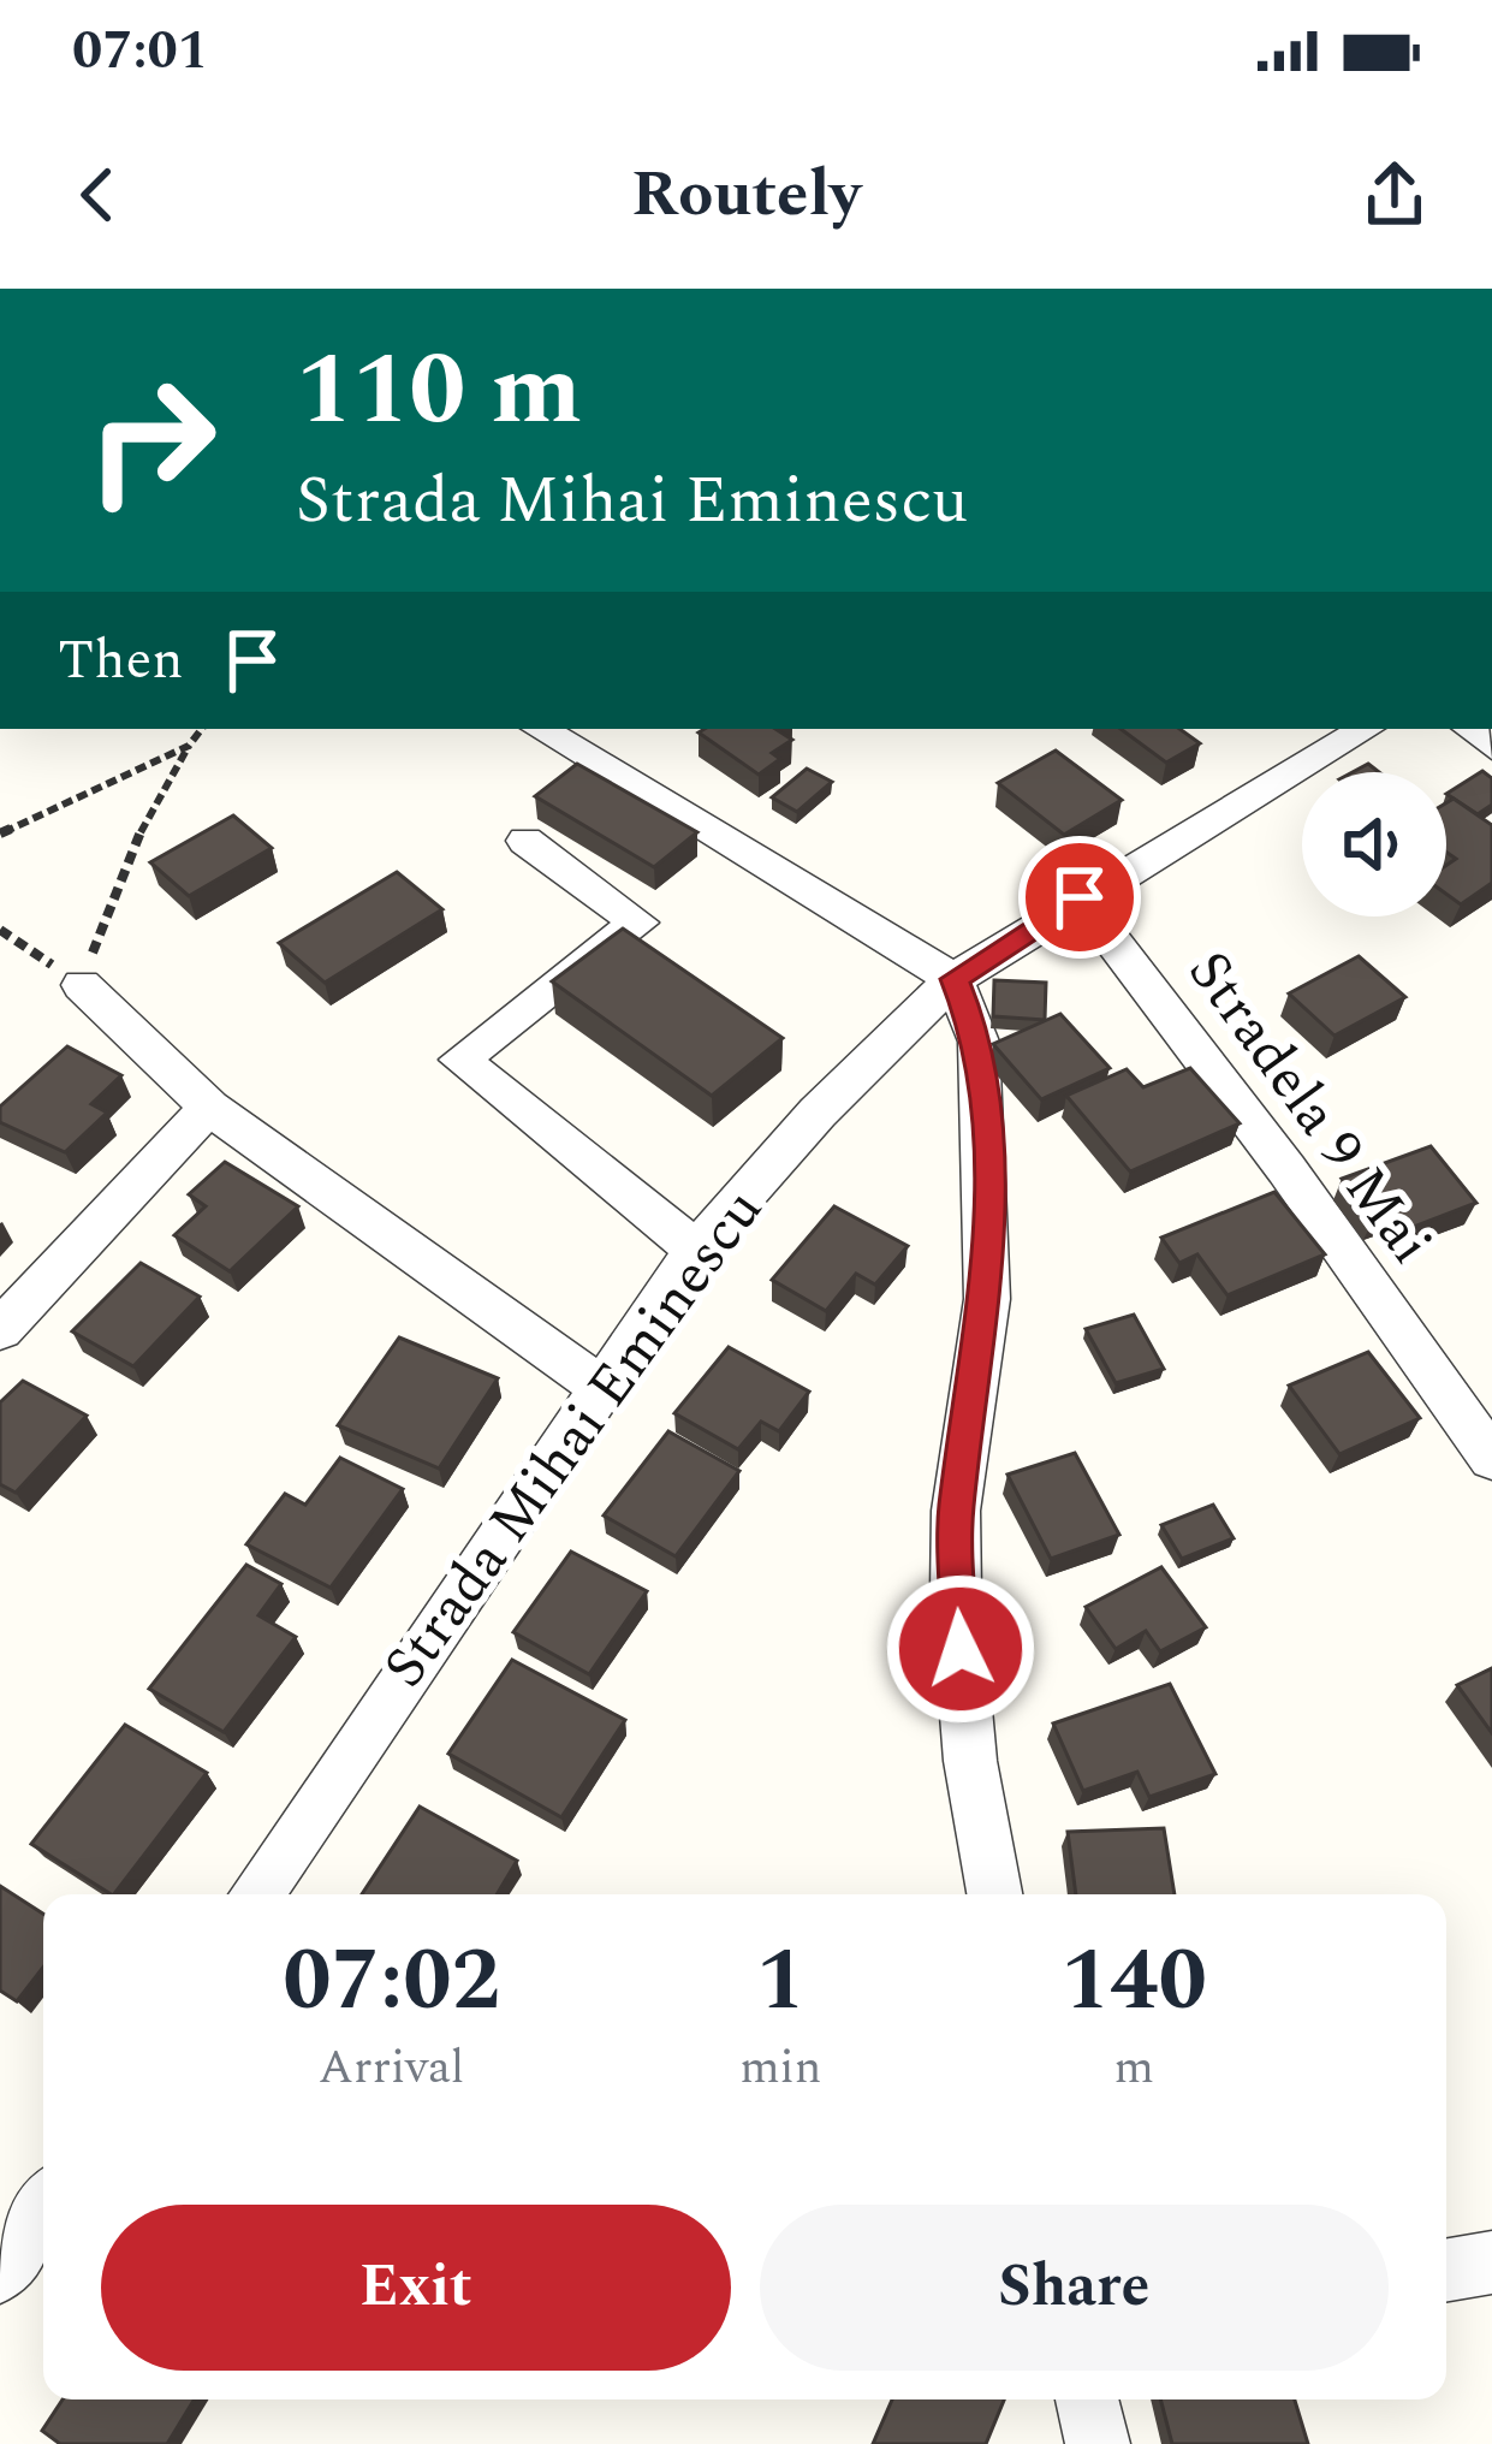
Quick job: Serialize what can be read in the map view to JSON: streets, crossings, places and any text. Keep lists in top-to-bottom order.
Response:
{
  "streets": {
    "street": ["Stradela 9 Mai", "Strada Mihai Eminescu"]
  },
  "crossings": [
    ["Stradela 9 Mai", "Strada Mihai Eminescu"]
  ],
  "page": {
    "status": "07:01",
    "header": "Routely",
    "turn": ["110 m", "Strada Mihai Eminescu"],
    "then": "Then",
    "eta": [
      "07:02",
      "Arrival",
      "1",
      "min",
      "140",
      "m"
    ],
    "buttons": ["Exit", "Share"]
  }
}
